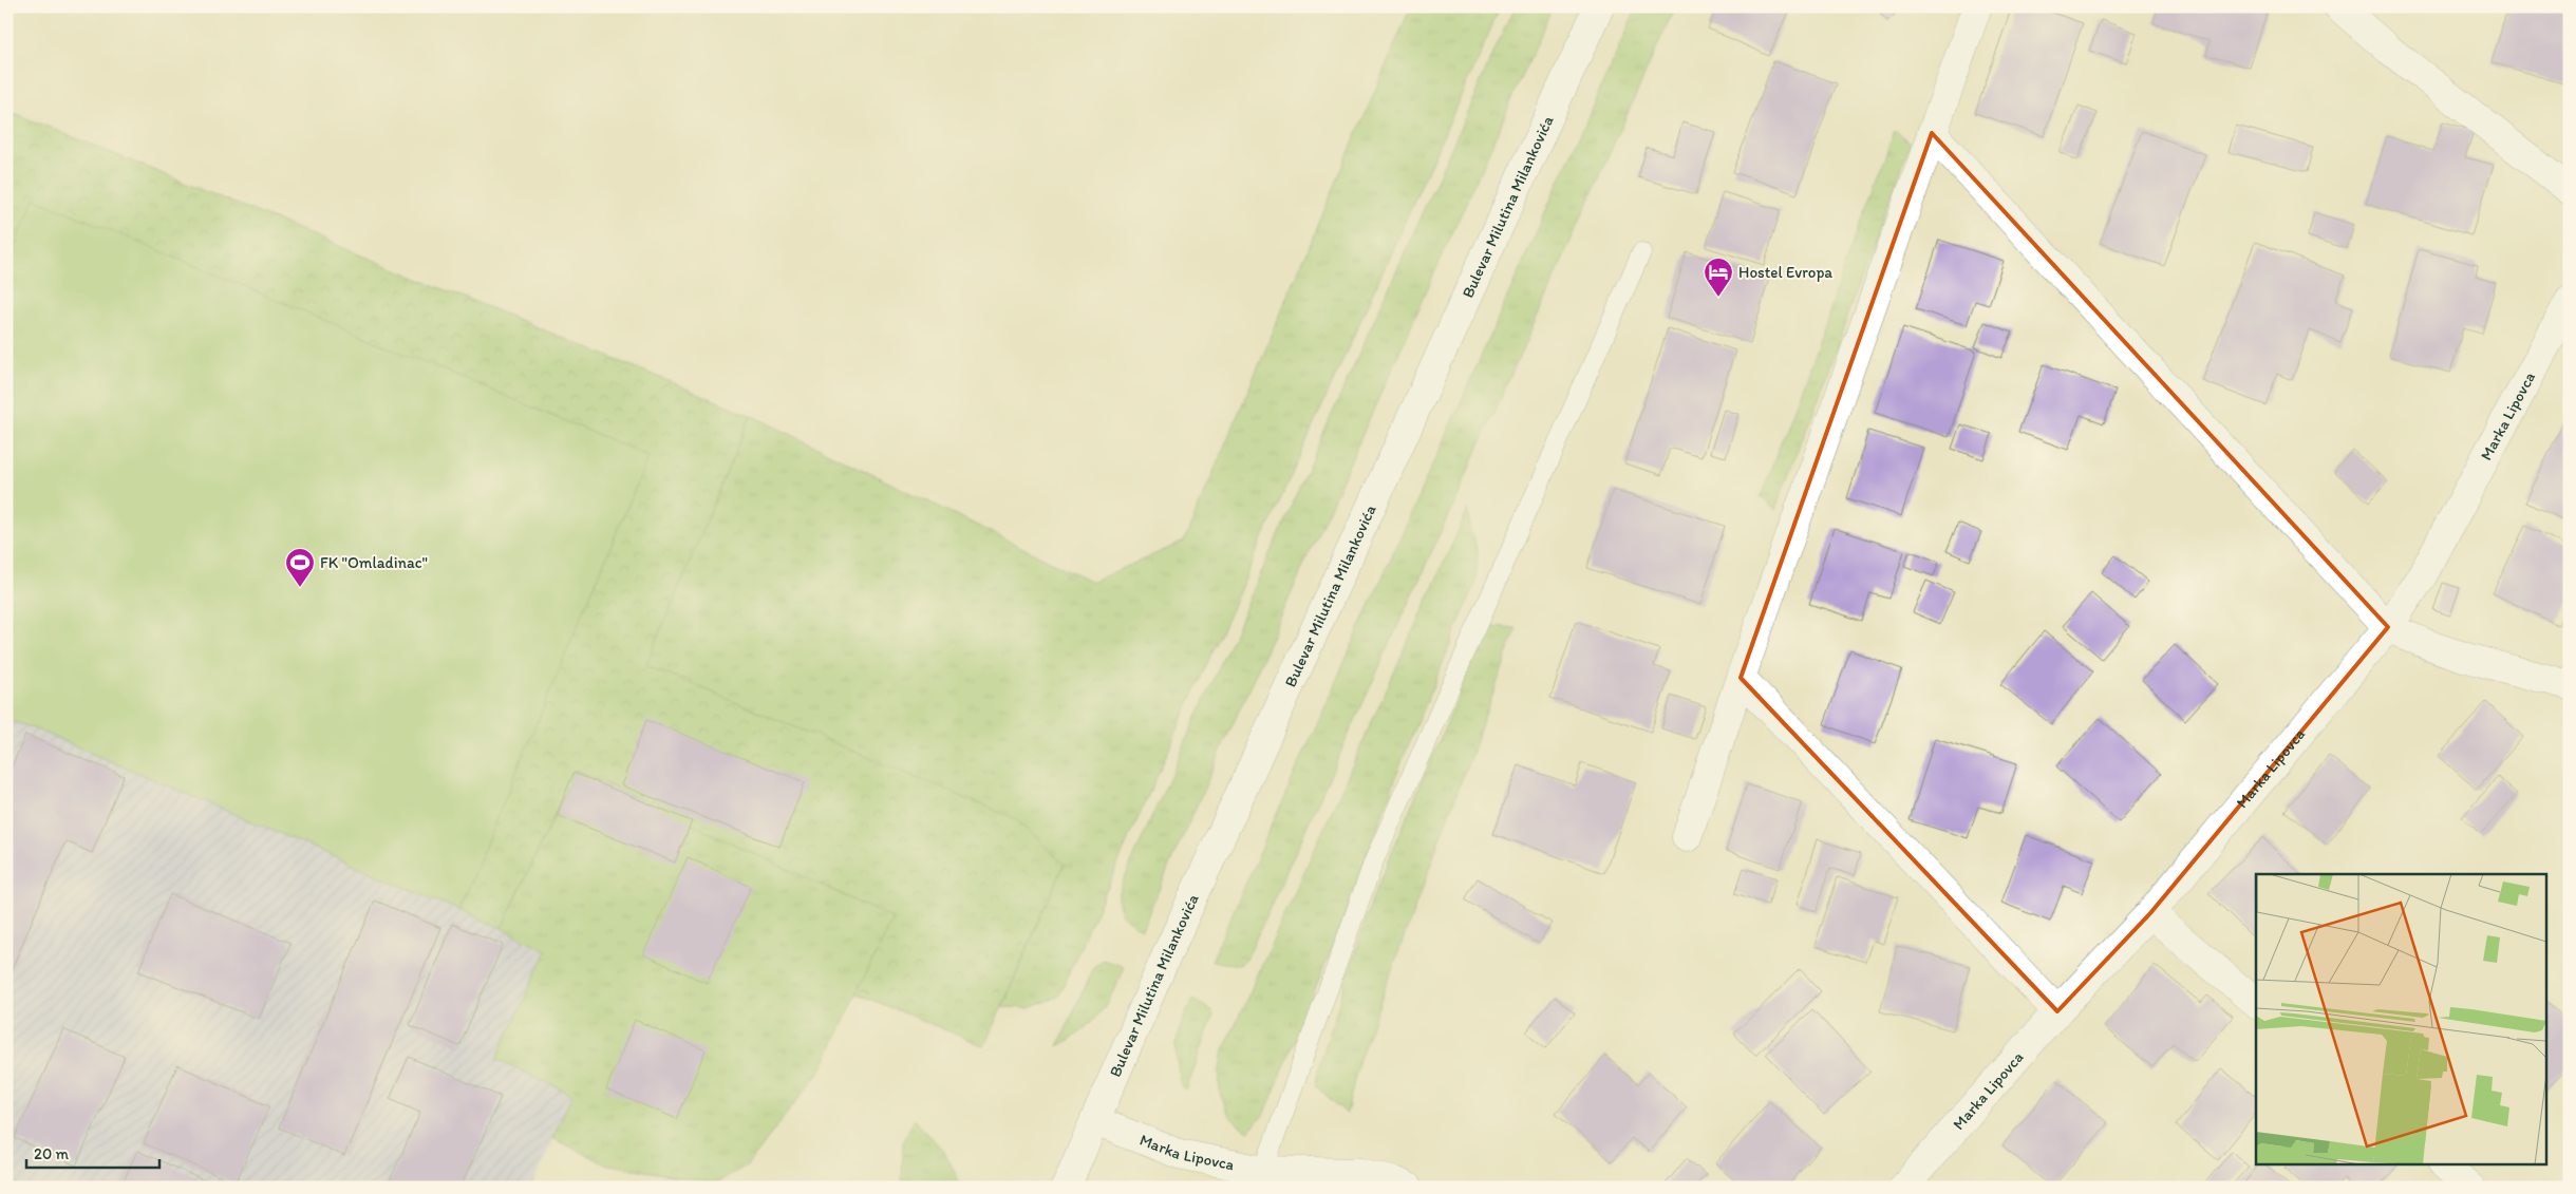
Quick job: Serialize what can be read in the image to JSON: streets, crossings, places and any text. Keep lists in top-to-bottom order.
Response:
{
  "streets": {
    "street": ["Bulevar Milutina Milankovića", "Marka Lipovca"]
  },
  "crossings": [
    ["Bulevar Milutina Milankovića", "Marka Lipovca"]
  ],
  "places": {
    "hotel": ["Hostel Evropa"],
    "sports": ["FK \"Omladinac\""]
  },
  "scale_bar": "20 m"
}
